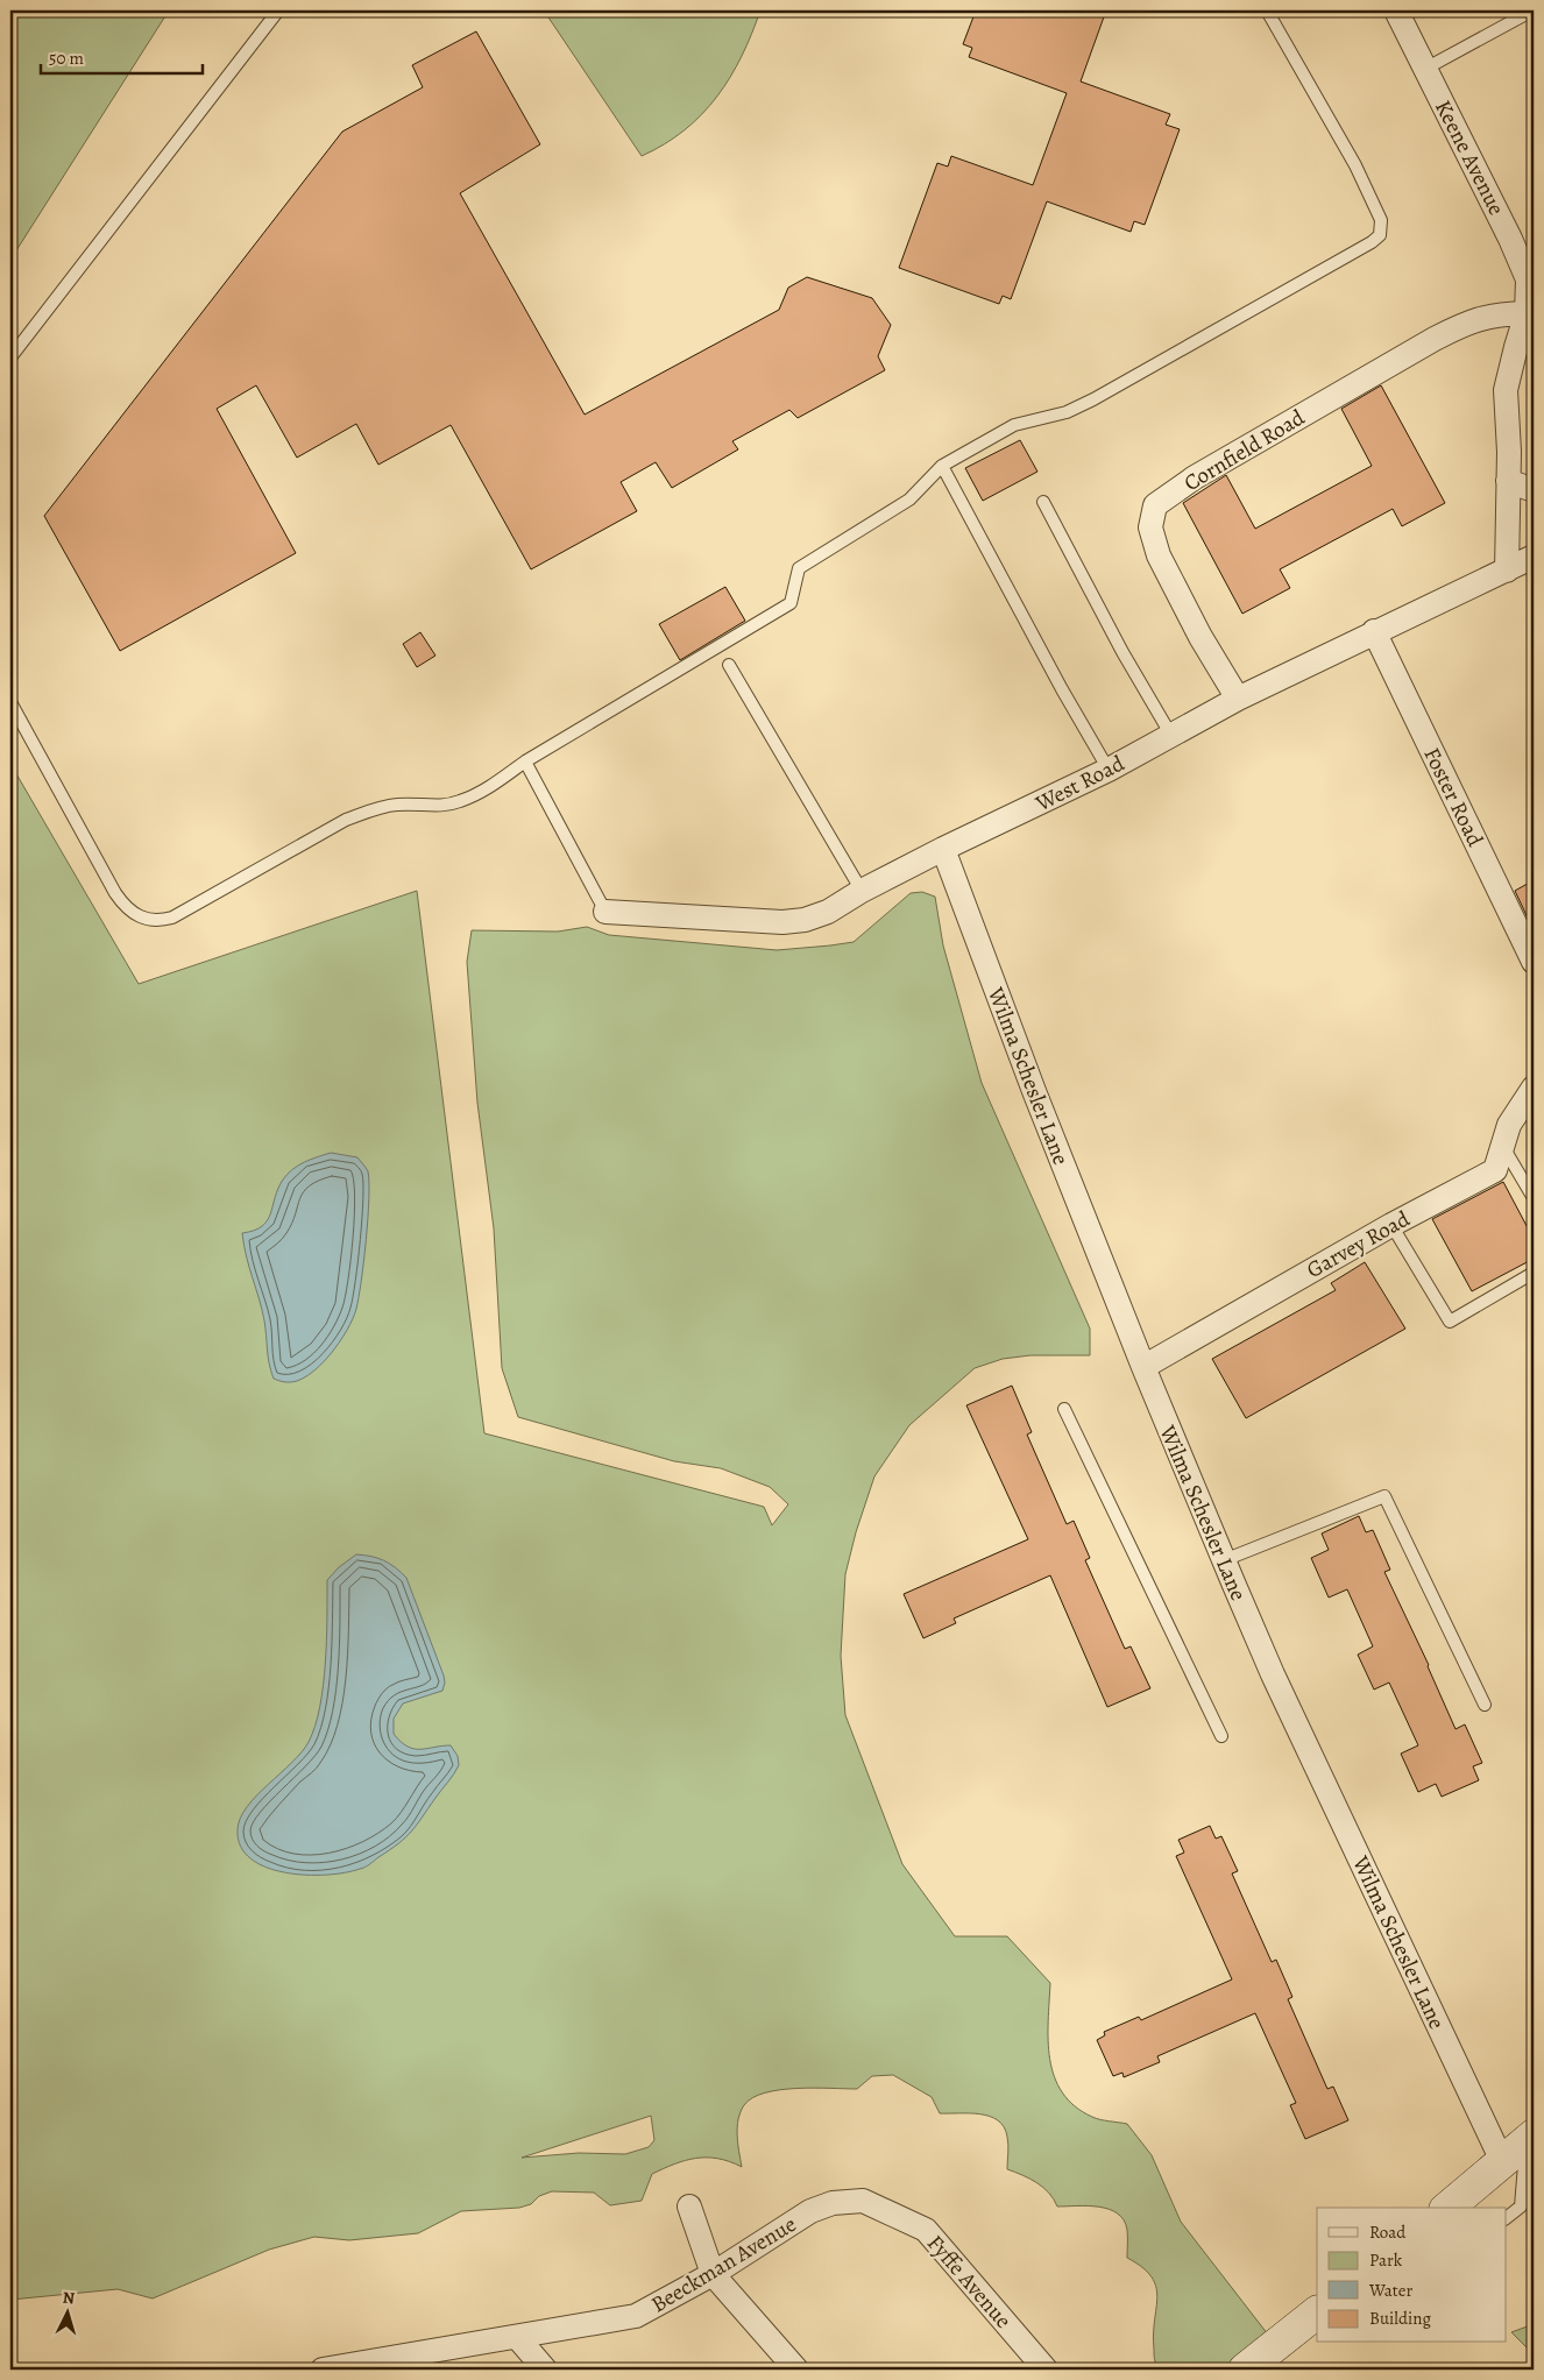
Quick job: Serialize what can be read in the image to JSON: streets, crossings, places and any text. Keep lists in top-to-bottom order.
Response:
{
  "streets": {
    "street": [
      "Keene Avenue",
      "Cornfield Road",
      "West Road",
      "Foster Road",
      "Wilma Schesler Lane",
      "Garvey Road",
      "Beeckman Avenue",
      "Fyffe Avenue"
    ]
  },
  "crossings": [
    ["Keene Avenue", "Cornfield Road"],
    ["Keene Avenue", "West Road"],
    ["Cornfield Road", "West Road"],
    ["West Road", "Foster Road"],
    ["West Road", "Wilma Schesler Lane"],
    ["Wilma Schesler Lane", "Garvey Road"],
    ["Beeckman Avenue", "Fyffe Avenue"]
  ],
  "legend": [
    "Road",
    "Park",
    "Water",
    "Building"
  ],
  "scale_bar": "50 m",
  "north": "top"
}
